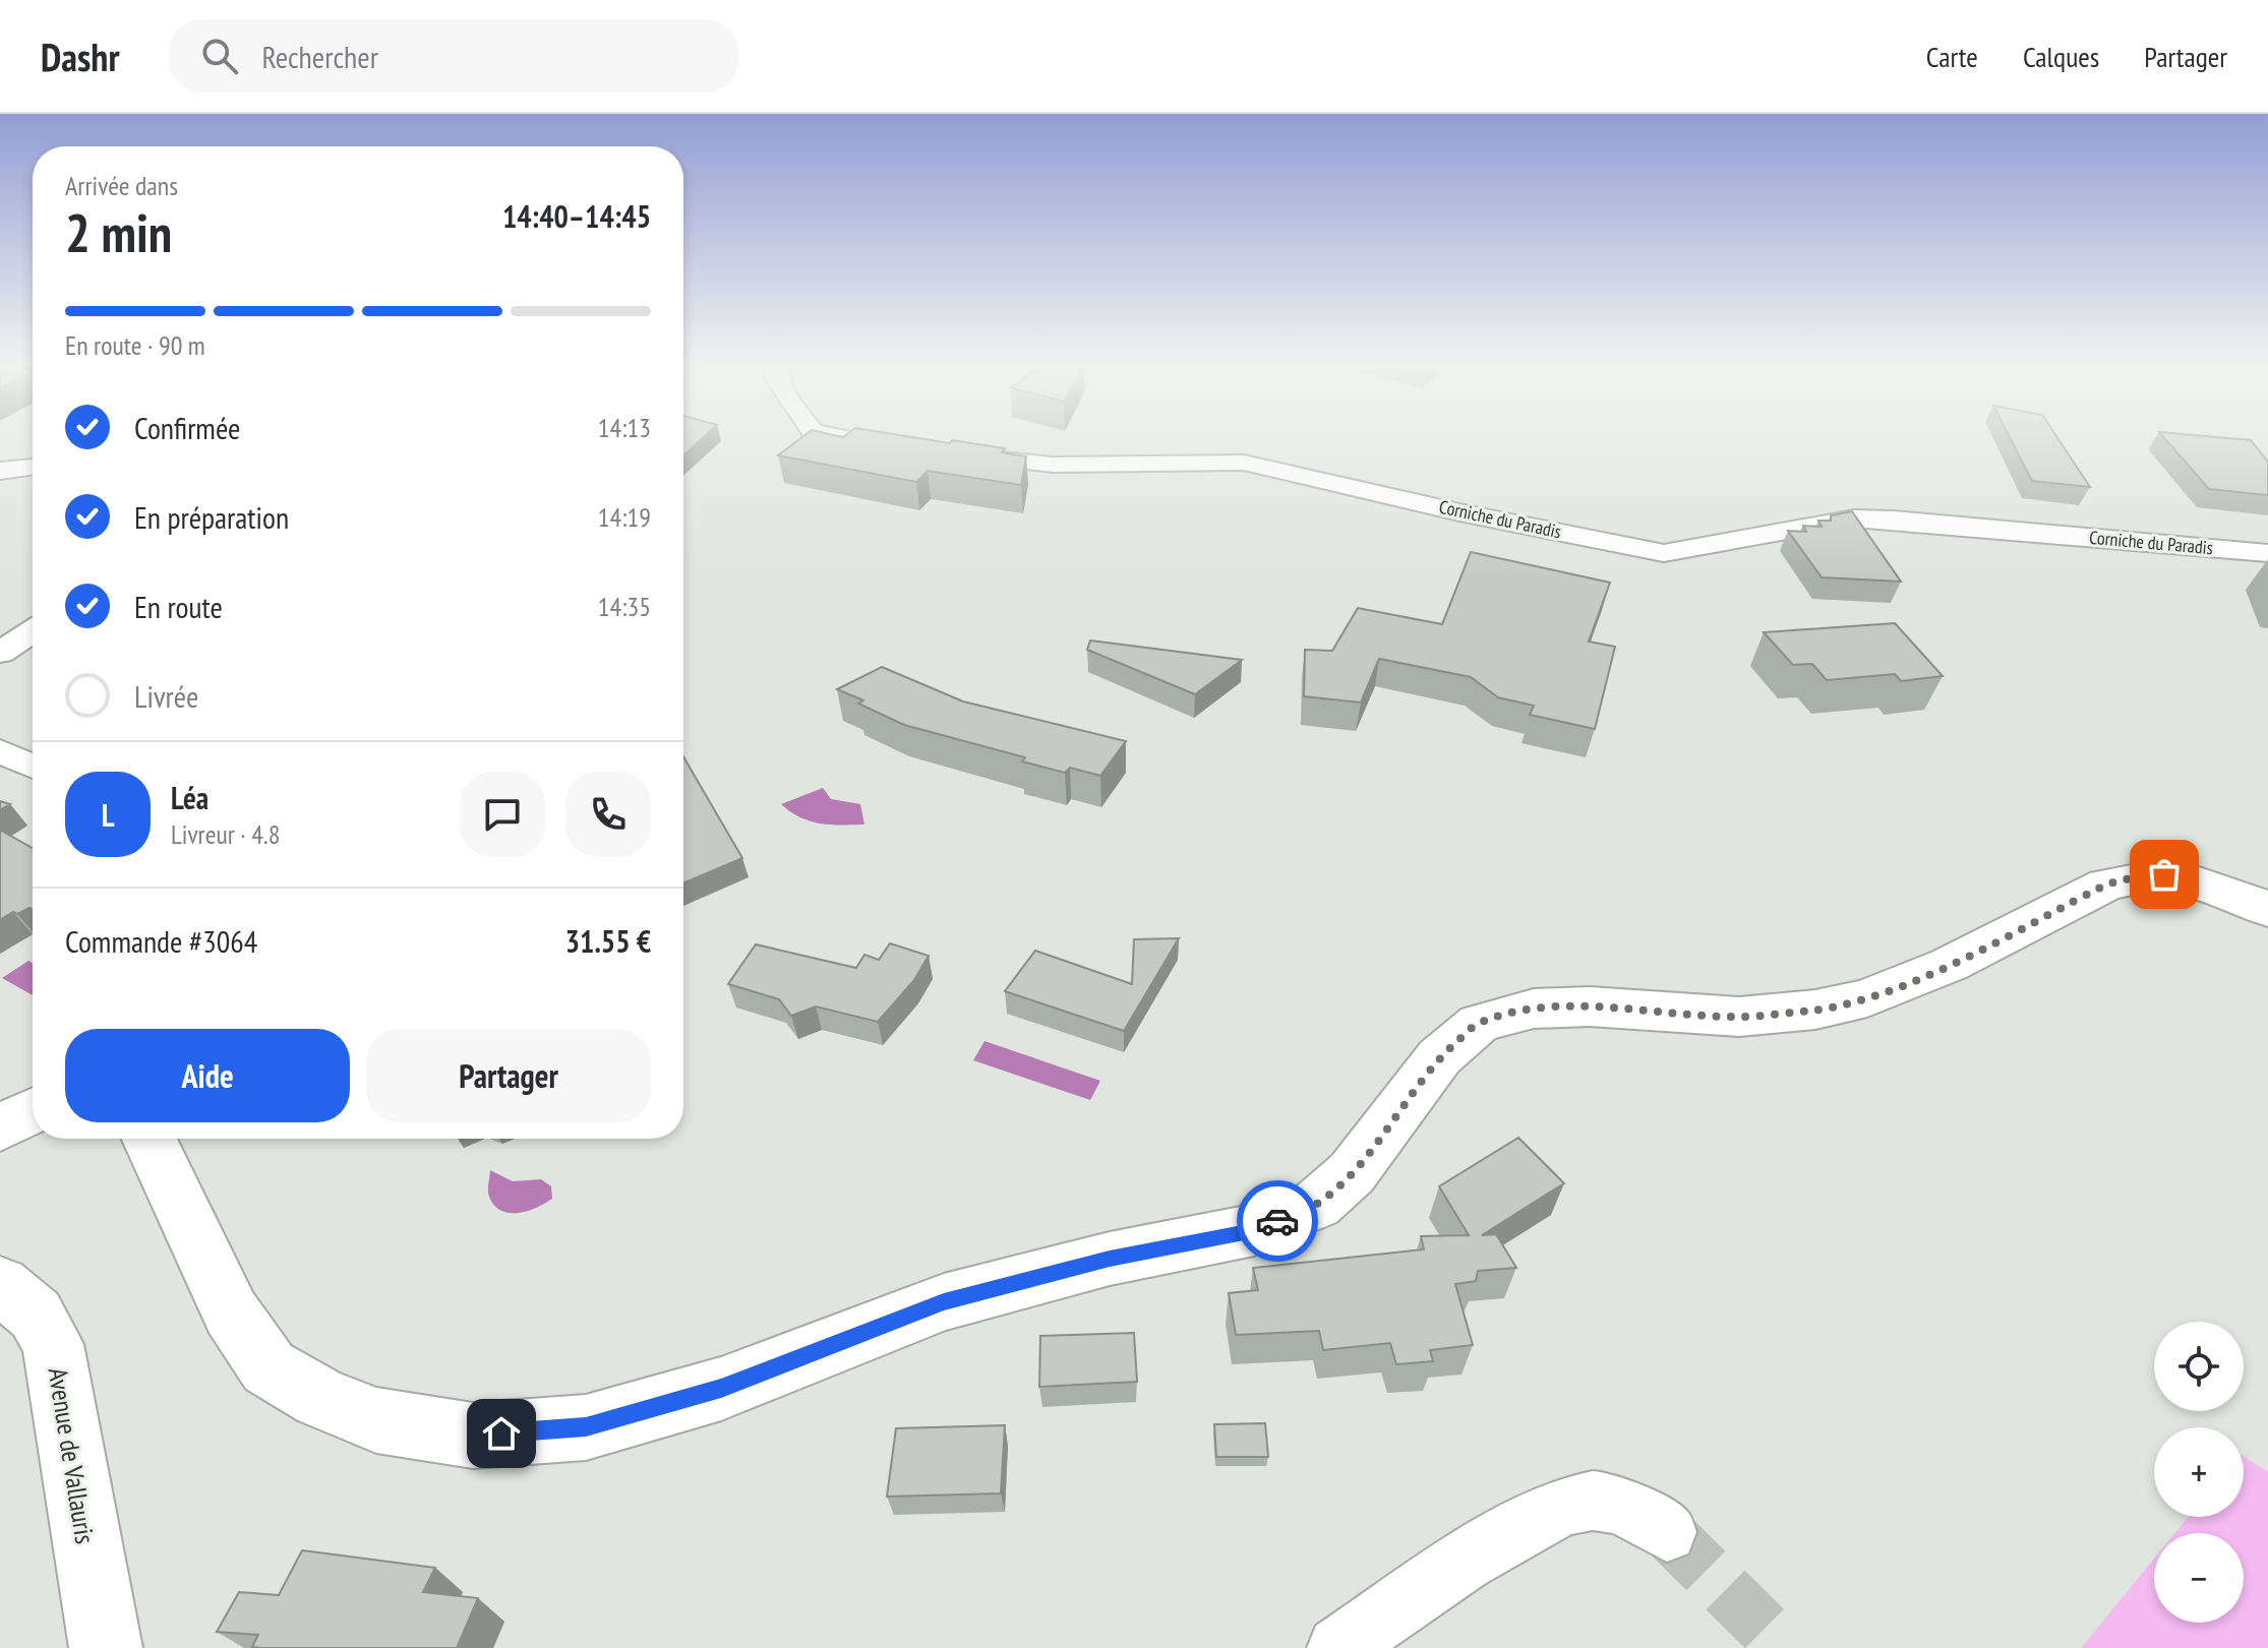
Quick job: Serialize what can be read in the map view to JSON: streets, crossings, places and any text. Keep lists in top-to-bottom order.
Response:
{
  "streets": {
    "main road": ["Avenue de Vallauris"],
    "street": ["Corniche du Paradis"]
  },
  "page": {
    "header": "Dashr",
    "search": "Rechercher",
    "nav": ["Carte", "Calques", "Partager"],
    "heading": ["2 min", "Arrivée dans", "14:40–14:45"],
    "panel": [
      "Léa",
      "Livreur · 4.8",
      "Commande #3064",
      "31.55 €"
    ],
    "bar": "En route · 90 m",
    "list": [
      ["Confirmée", "14:13"],
      ["En préparation", "14:19"],
      ["En route", "14:35"],
      "Livrée"
    ],
    "round": "L",
    "buttons": ["Aide", "Partager"],
    "map_buttons": ["+", "−"]
  }
}
